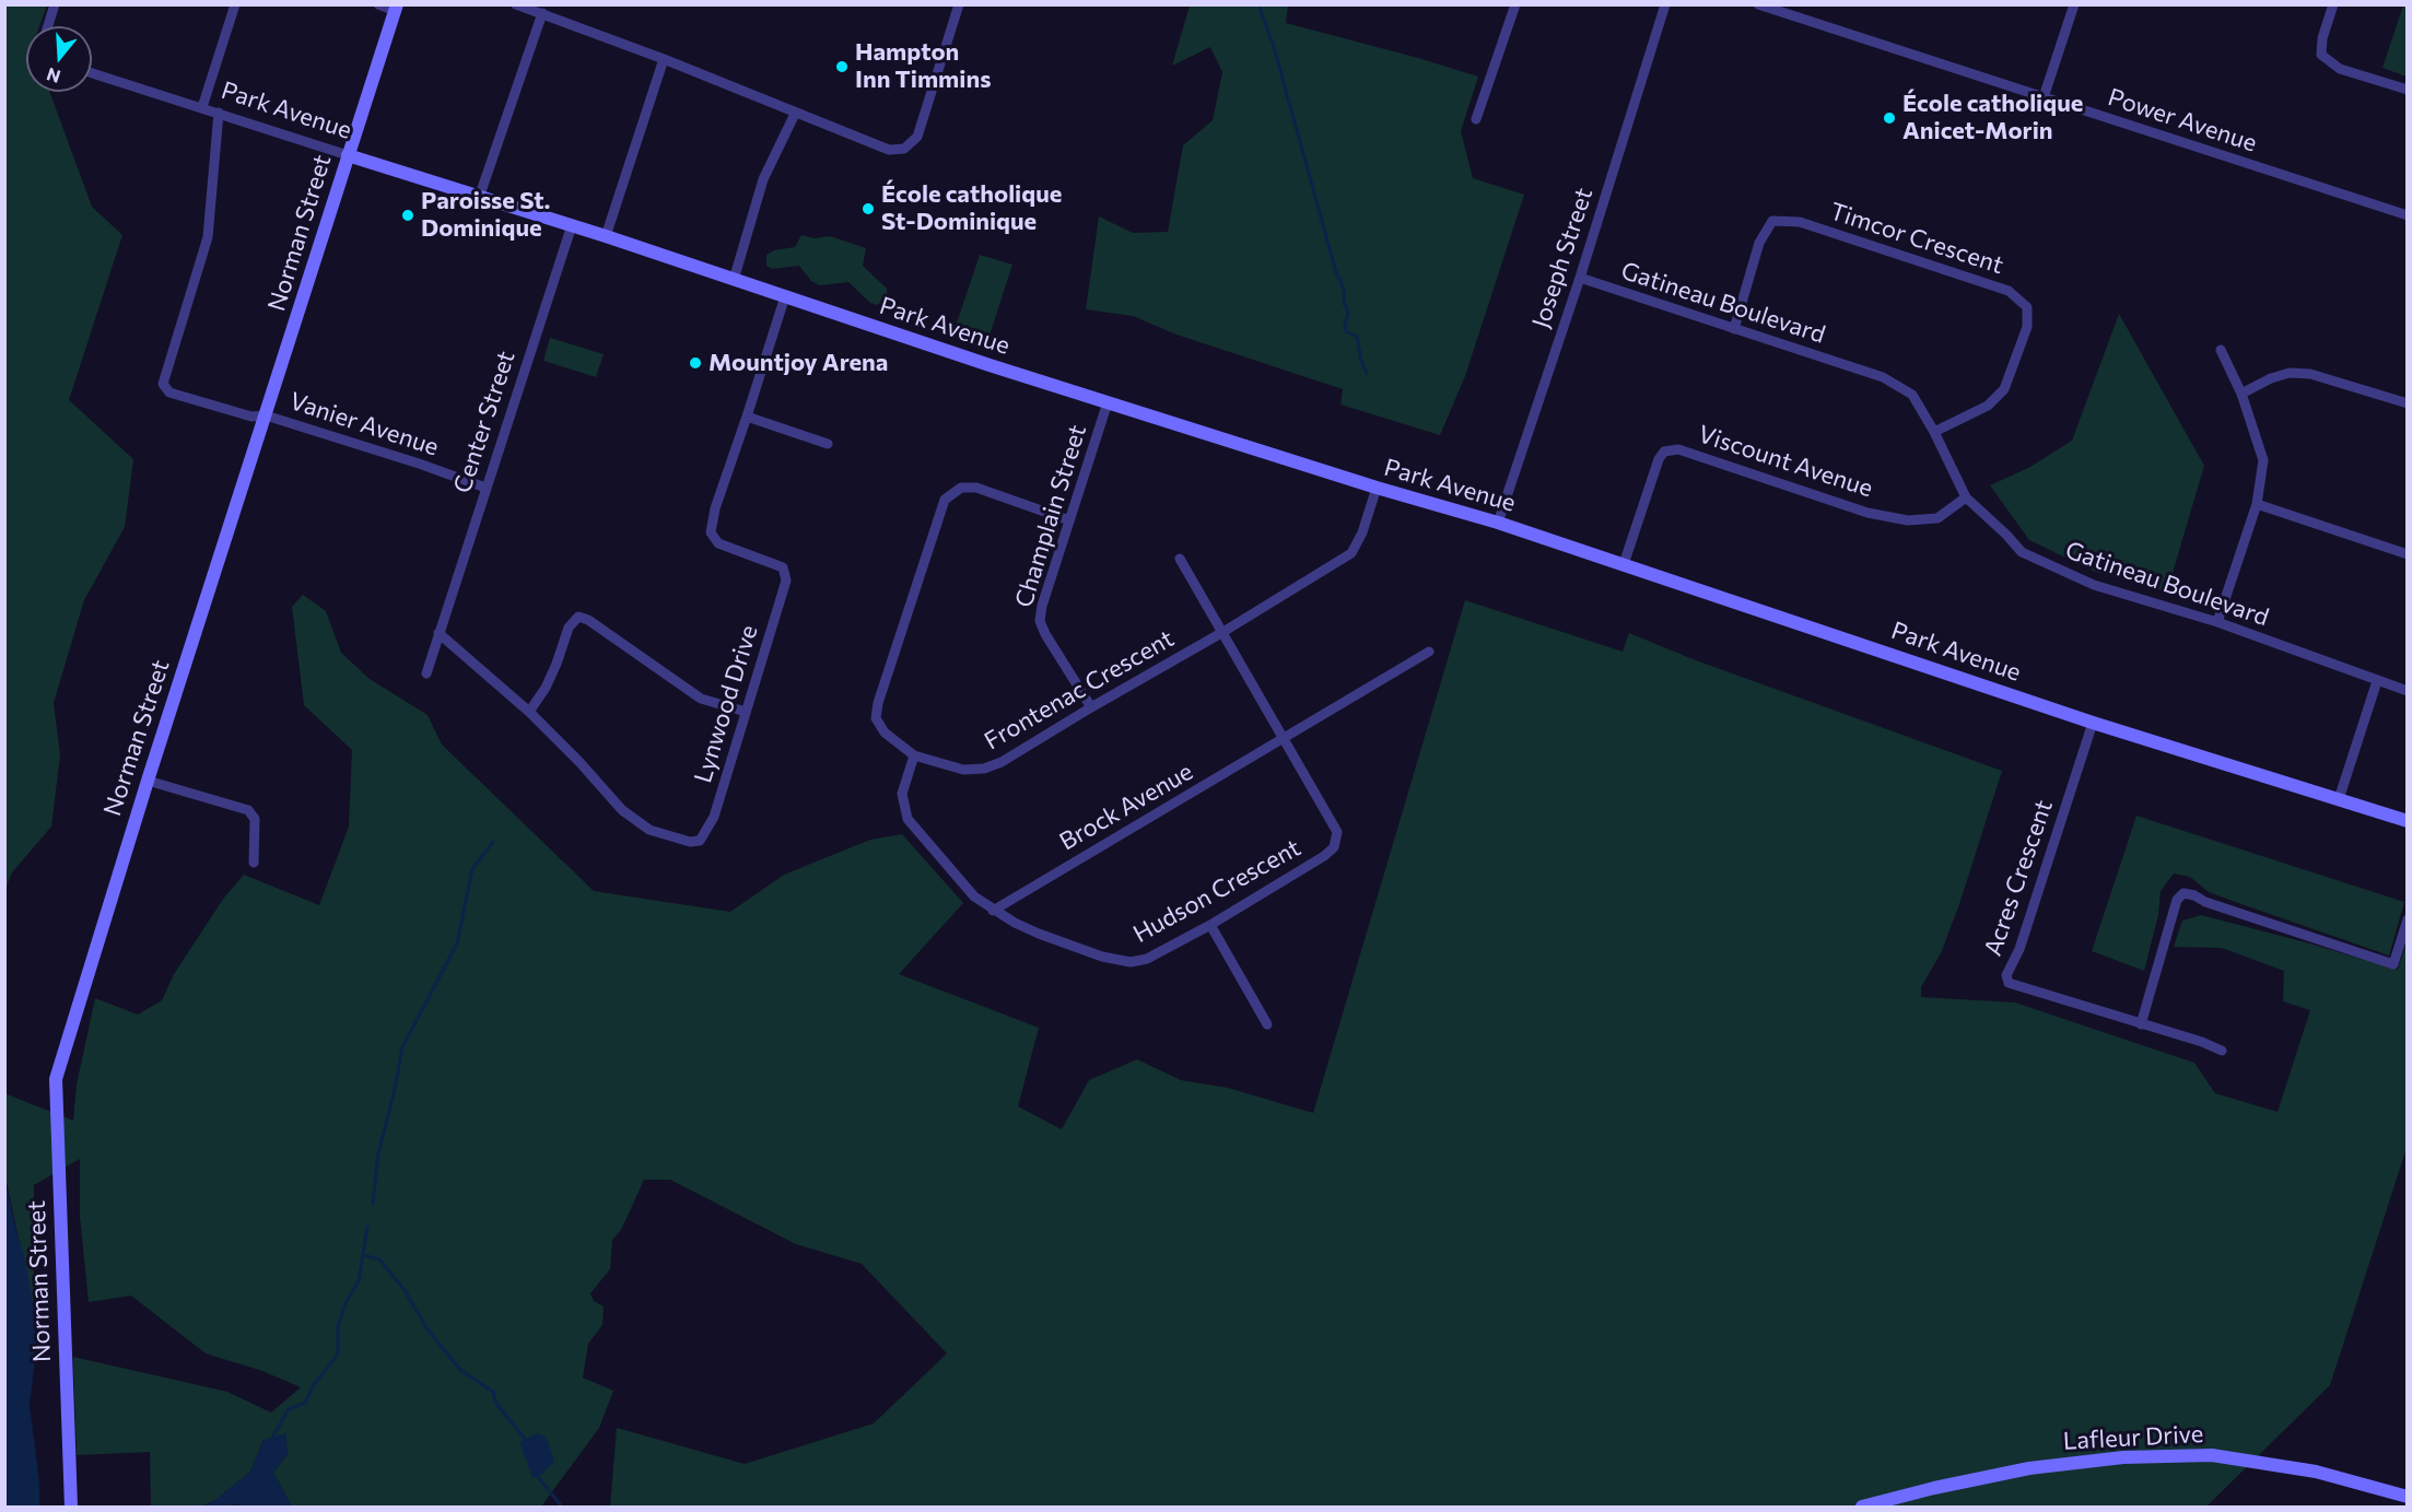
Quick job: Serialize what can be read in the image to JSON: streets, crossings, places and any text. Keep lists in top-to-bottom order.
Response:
{
  "streets": {
    "street": [
      "Park Avenue",
      "Power Avenue",
      "Norman Street",
      "Timcor Crescent",
      "Joseph Street",
      "Gatineau Boulevard",
      "Center Street",
      "Vanier Avenue",
      "Viscount Avenue",
      "Champlain Street",
      "Frontenac Crescent",
      "Lynwood Drive",
      "Brock Avenue",
      "Acres Crescent",
      "Hudson Crescent",
      "Lafleur Drive"
    ]
  },
  "crossings": [
    ["Park Avenue", "Norman Street"],
    ["Park Avenue", "Joseph Street"],
    ["Park Avenue", "Center Street"],
    ["Park Avenue", "Vanier Avenue"],
    ["Park Avenue", "Viscount Avenue"],
    ["Park Avenue", "Champlain Street"],
    ["Park Avenue", "Frontenac Crescent"],
    ["Park Avenue", "Lynwood Drive"],
    ["Park Avenue", "Acres Crescent"],
    ["Norman Street", "Vanier Avenue"],
    ["Timcor Crescent", "Gatineau Boulevard"],
    ["Joseph Street", "Gatineau Boulevard"],
    ["Gatineau Boulevard", "Viscount Avenue"],
    ["Center Street", "Vanier Avenue"],
    ["Center Street", "Lynwood Drive"],
    ["Champlain Street", "Frontenac Crescent"],
    ["Frontenac Crescent", "Hudson Crescent"],
    ["Brock Avenue", "Hudson Crescent"]
  ],
  "places": [
    "Hampton Inn Timmins",
    "École catholique Anicet-Morin",
    "École catholique St-Dominique",
    "Paroisse St. Dominique",
    "Mountjoy Arena"
  ],
  "north": "bottom"
}
